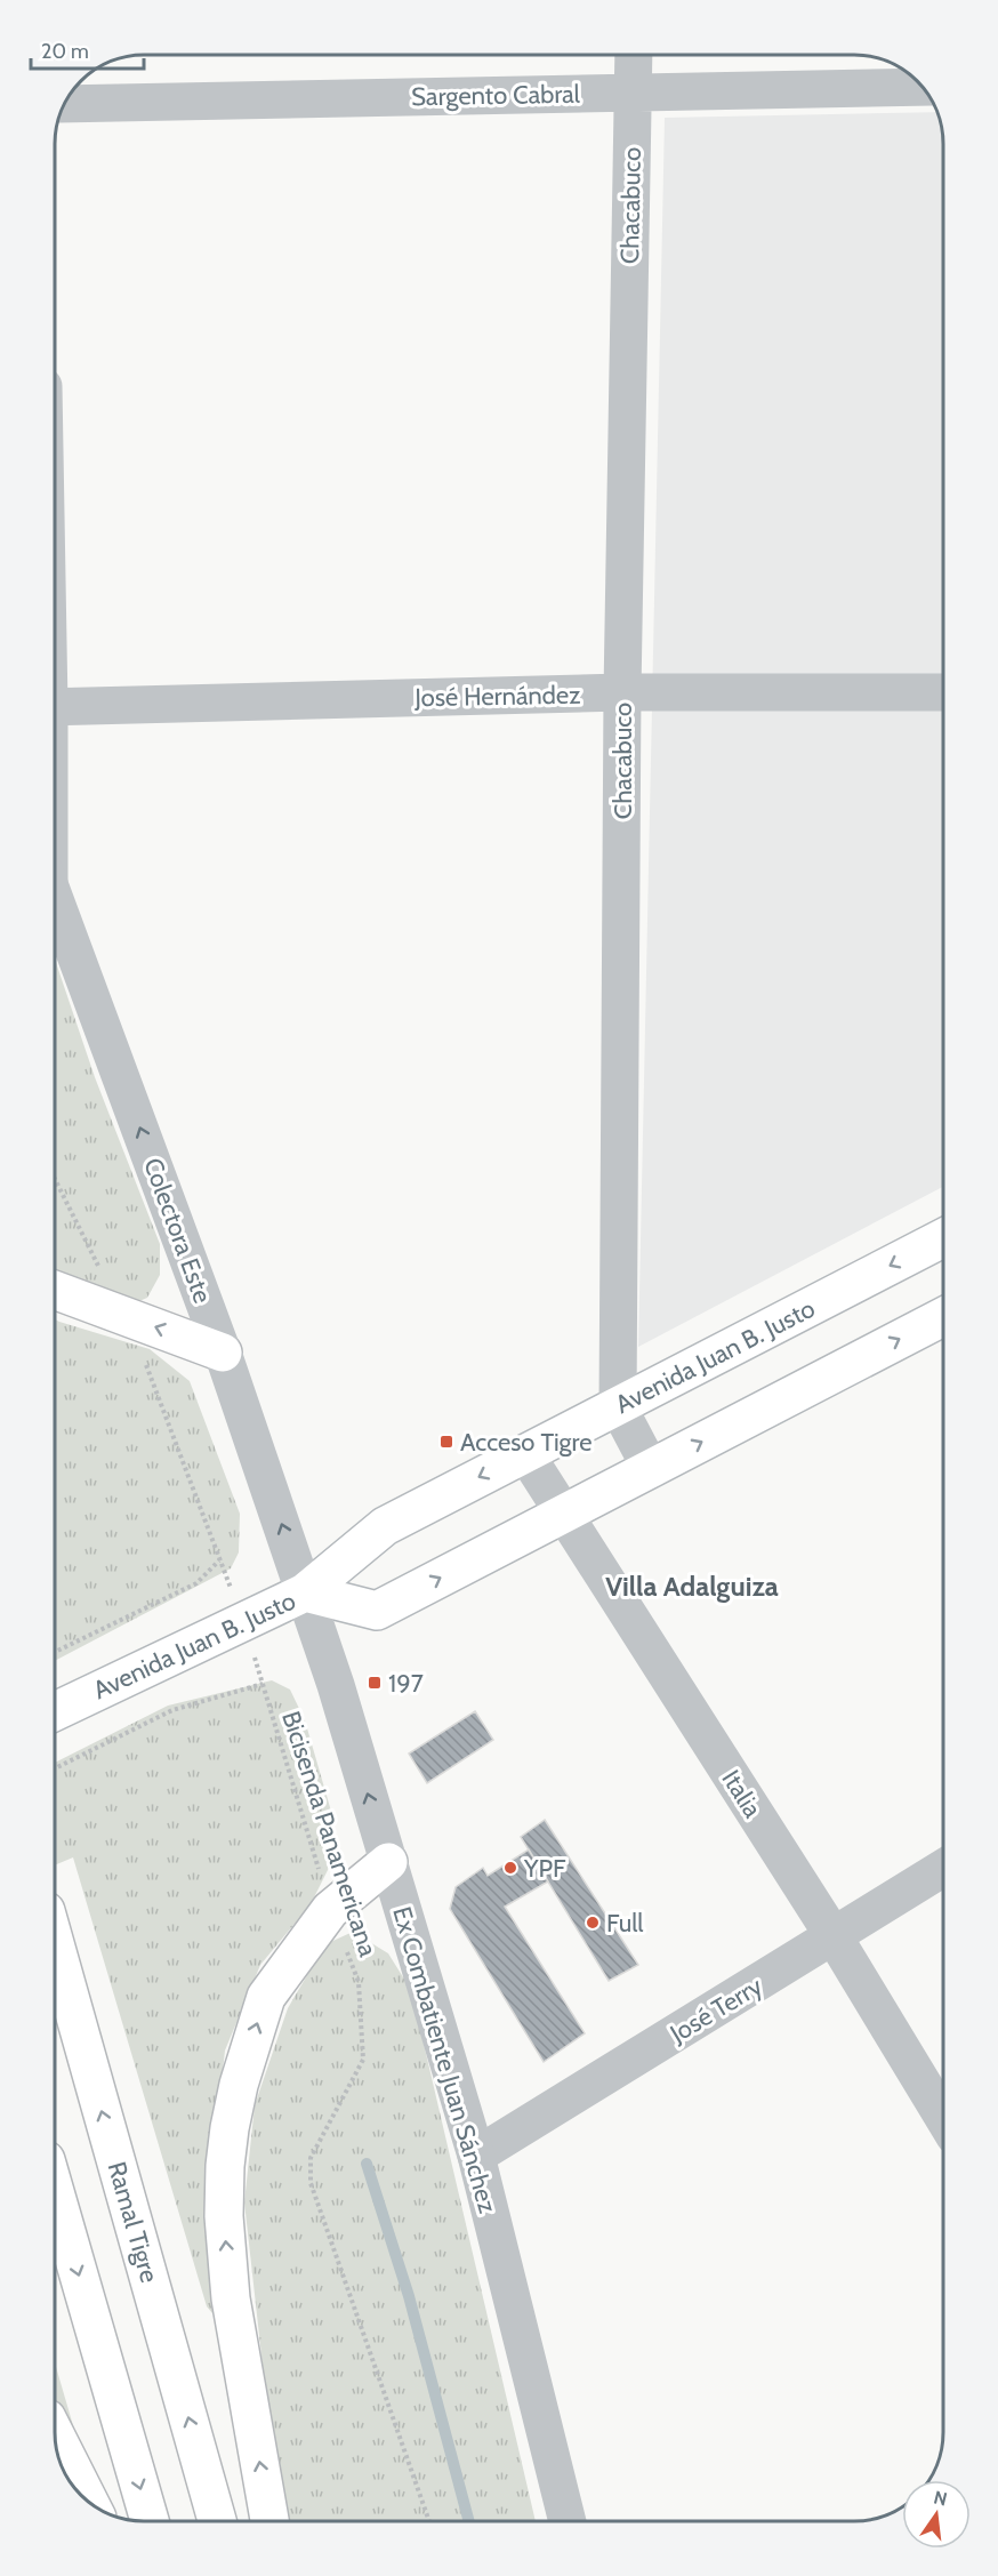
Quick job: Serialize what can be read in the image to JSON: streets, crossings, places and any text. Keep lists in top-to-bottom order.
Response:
{
  "streets": {
    "main road": ["Avenida Juan B. Justo", "Ramal Tigre"],
    "street": [
      "Sargento Cabral",
      "Chacabuco",
      "José Hernández",
      "Colectora Este",
      "Italia",
      "José Terry",
      "Ex Combatiente Juan Sánchez"
    ],
    "path": ["Bicisenda Panamericana"]
  },
  "crossings": [
    ["Sargento Cabral", "Chacabuco"],
    ["Chacabuco", "José Hernández"],
    ["Chacabuco", "Avenida Juan B. Justo"],
    ["Colectora Este", "Avenida Juan B. Justo"],
    ["Colectora Este", "Ex Combatiente Juan Sánchez"],
    ["Avenida Juan B. Justo", "Italia"],
    ["Avenida Juan B. Justo", "Bicisenda Panamericana"],
    ["Avenida Juan B. Justo", "Ex Combatiente Juan Sánchez"],
    ["Italia", "José Terry"],
    ["José Terry", "Ex Combatiente Juan Sánchez"]
  ],
  "one_way": ["Colectora Este"],
  "districts": ["Villa Adalguiza"],
  "places": {
    "transit": ["Acceso Tigre", "197"],
    "other": ["YPF", "Full"]
  },
  "scale_bar": "20 m",
  "north": "top"
}
